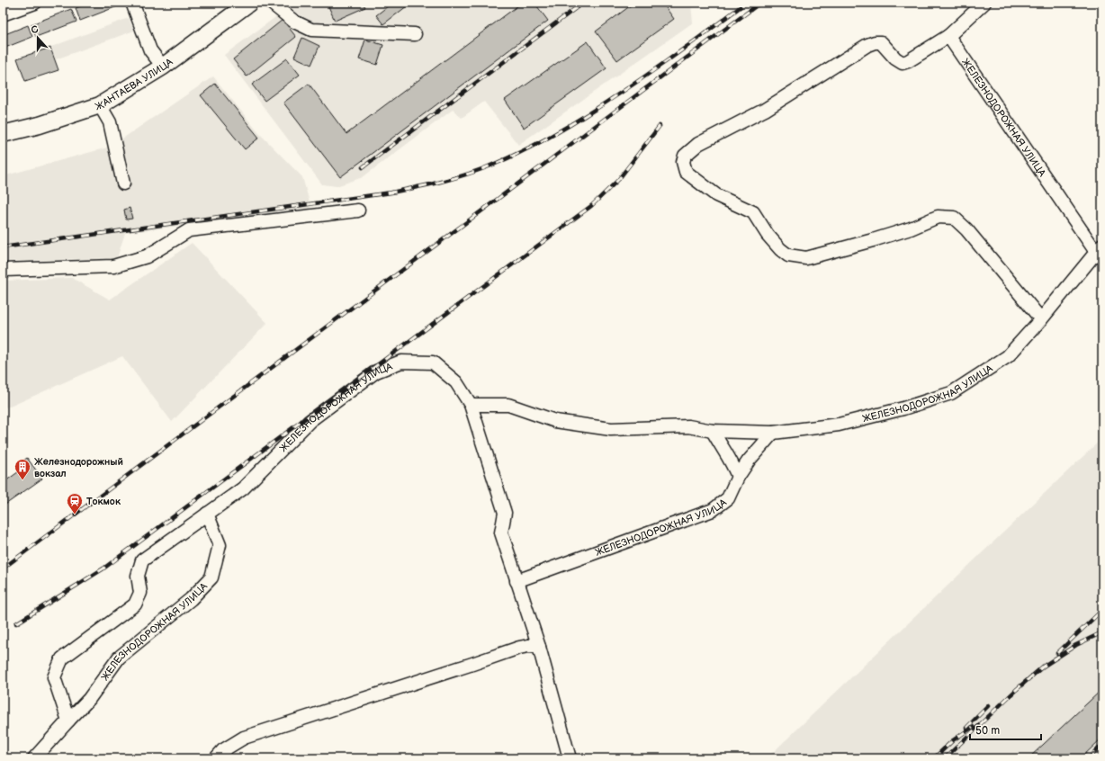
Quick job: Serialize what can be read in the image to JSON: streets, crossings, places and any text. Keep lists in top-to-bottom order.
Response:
{
  "streets": {
    "main road": ["ЖАНТАЕВА УЛИЦА"],
    "street": ["ЖЕЛЕЗНОДОРОЖНАЯ УЛИЦА"]
  },
  "places": {
    "building": ["Железнодорожный вокзал"],
    "station": ["Токмок"]
  },
  "scale_bar": "50 m",
  "north": "top"
}
